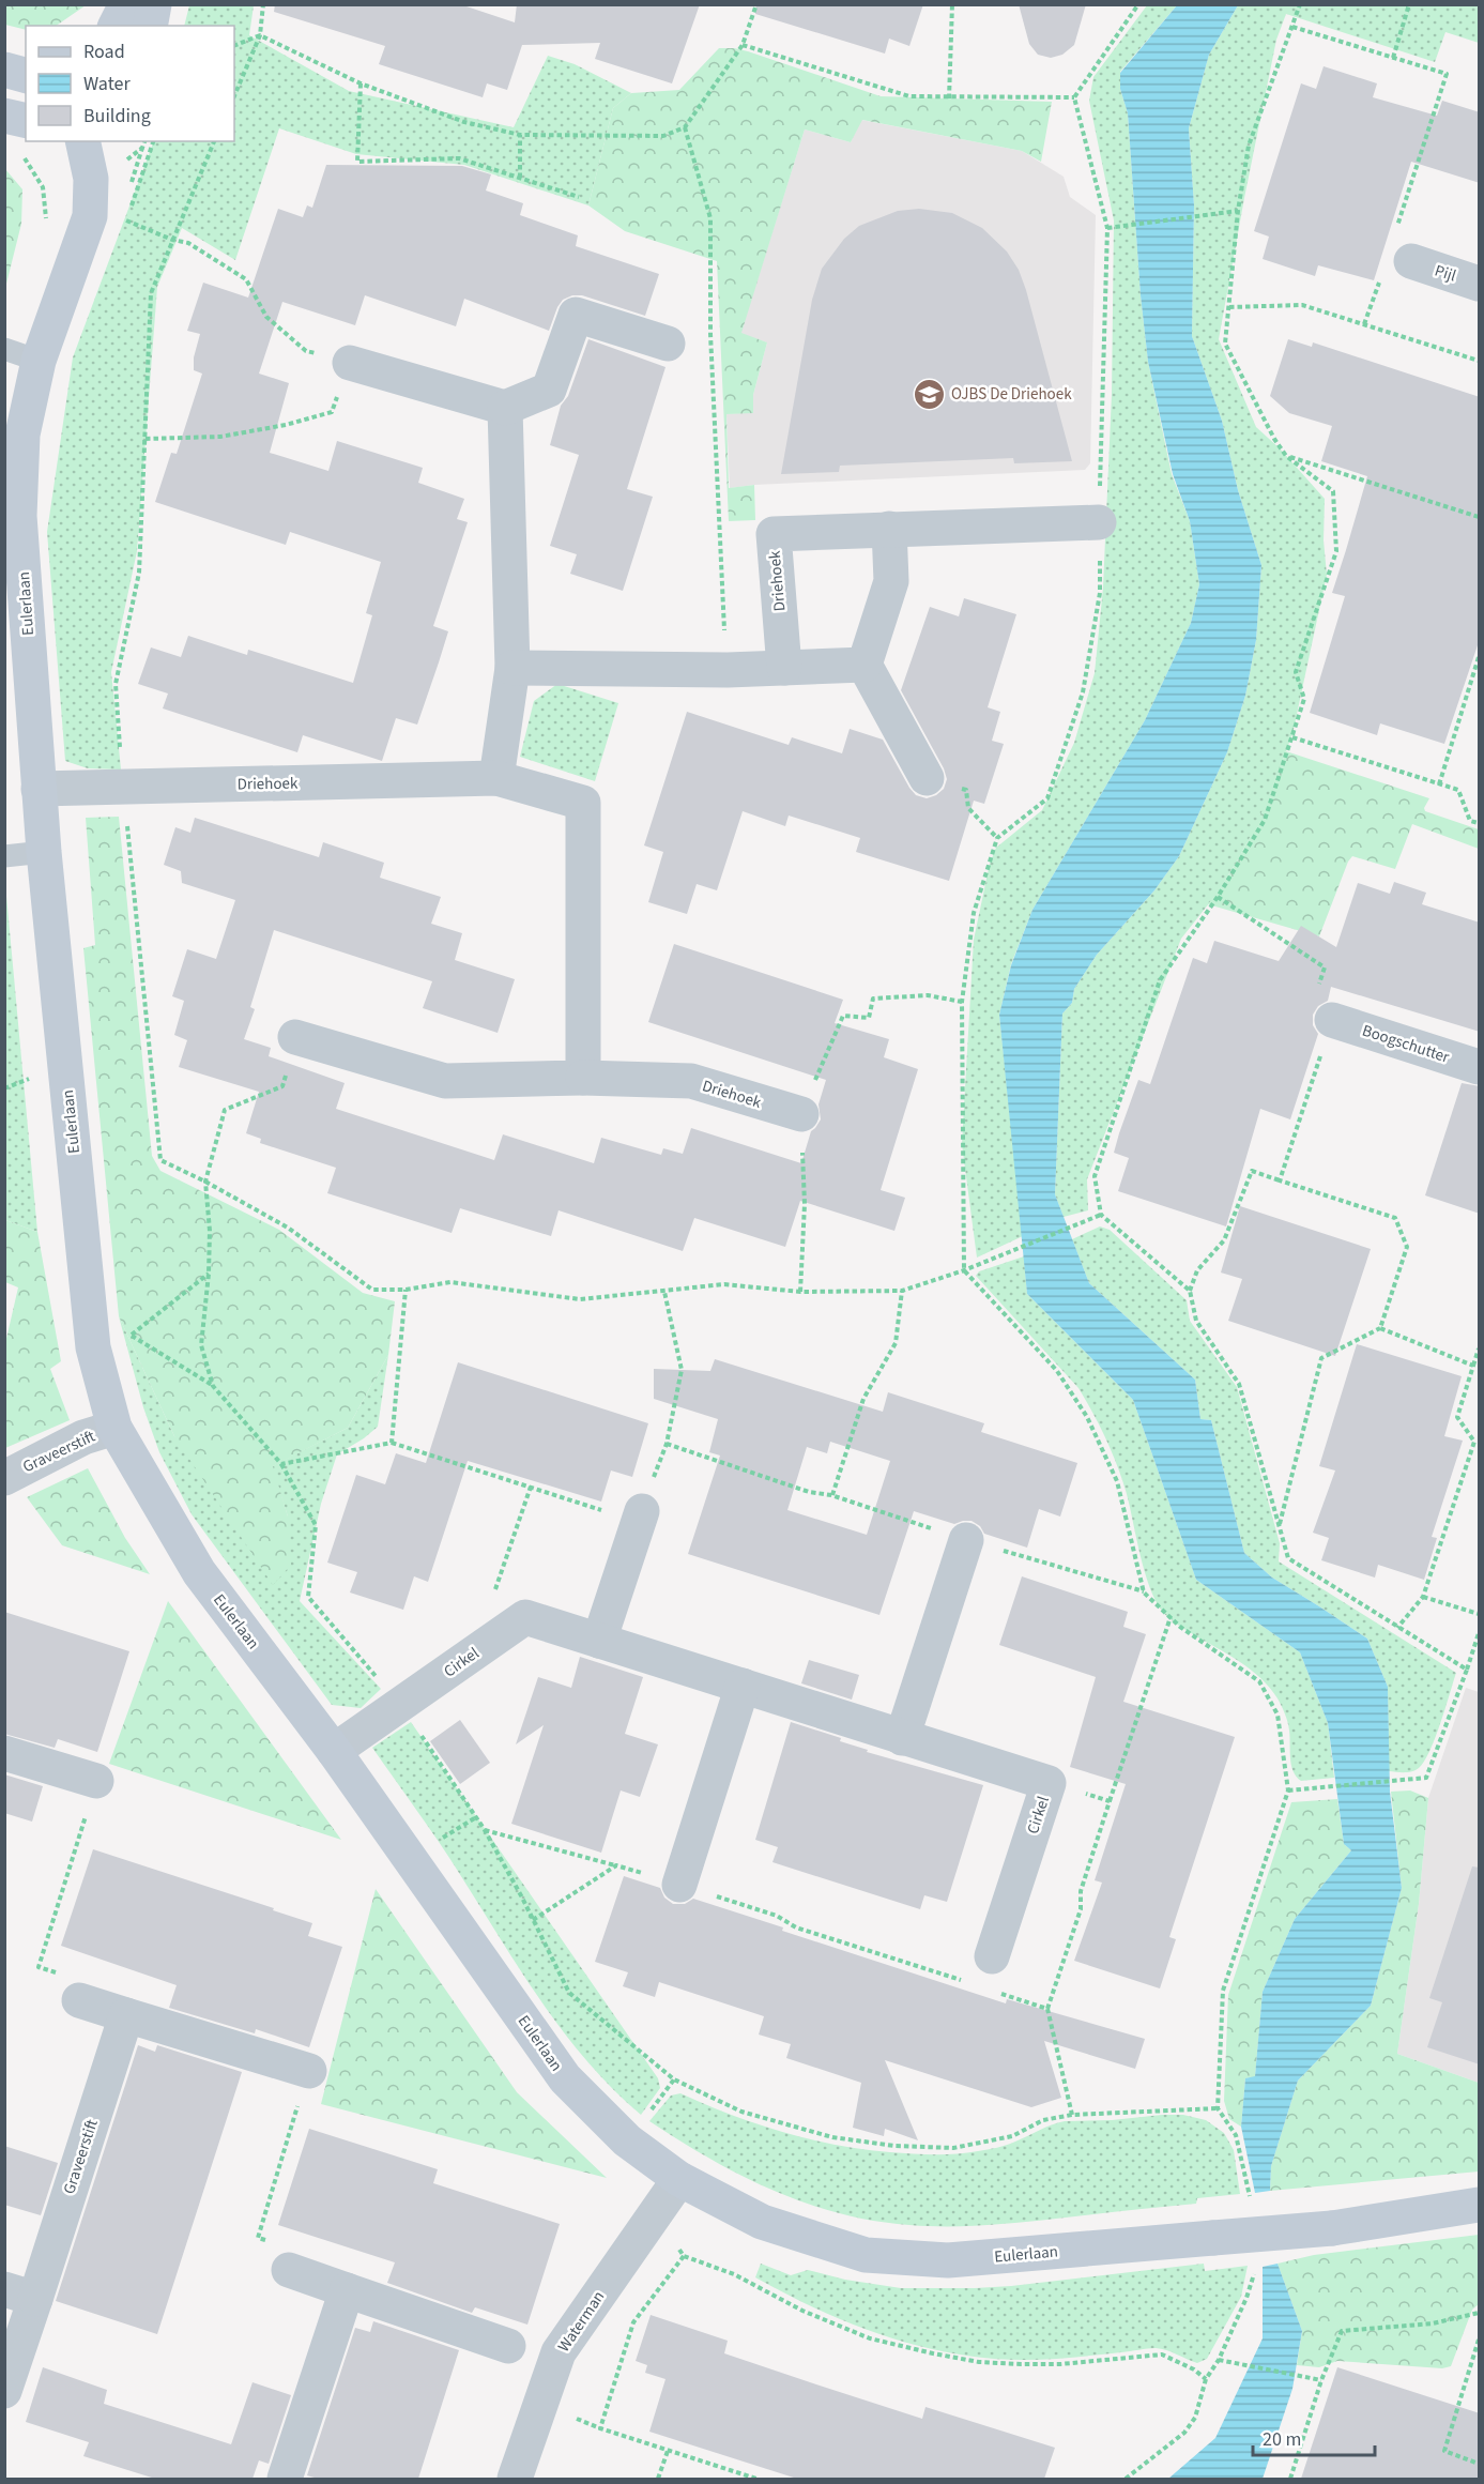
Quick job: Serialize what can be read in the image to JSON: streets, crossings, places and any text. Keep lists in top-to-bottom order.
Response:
{
  "streets": {
    "street": [
      "Pijl",
      "Driehoek",
      "Eulerlaan",
      "Boogschutter",
      "Graveerstift",
      "Cirkel",
      "Waterman"
    ]
  },
  "crossings": [
    ["Driehoek", "Eulerlaan"],
    ["Eulerlaan", "Graveerstift"],
    ["Eulerlaan", "Cirkel"],
    ["Eulerlaan", "Waterman"]
  ],
  "places": {
    "school or university": ["OJBS De Driehoek"]
  },
  "legend": ["Road", "Water", "Building"],
  "scale_bar": "20 m"
}
